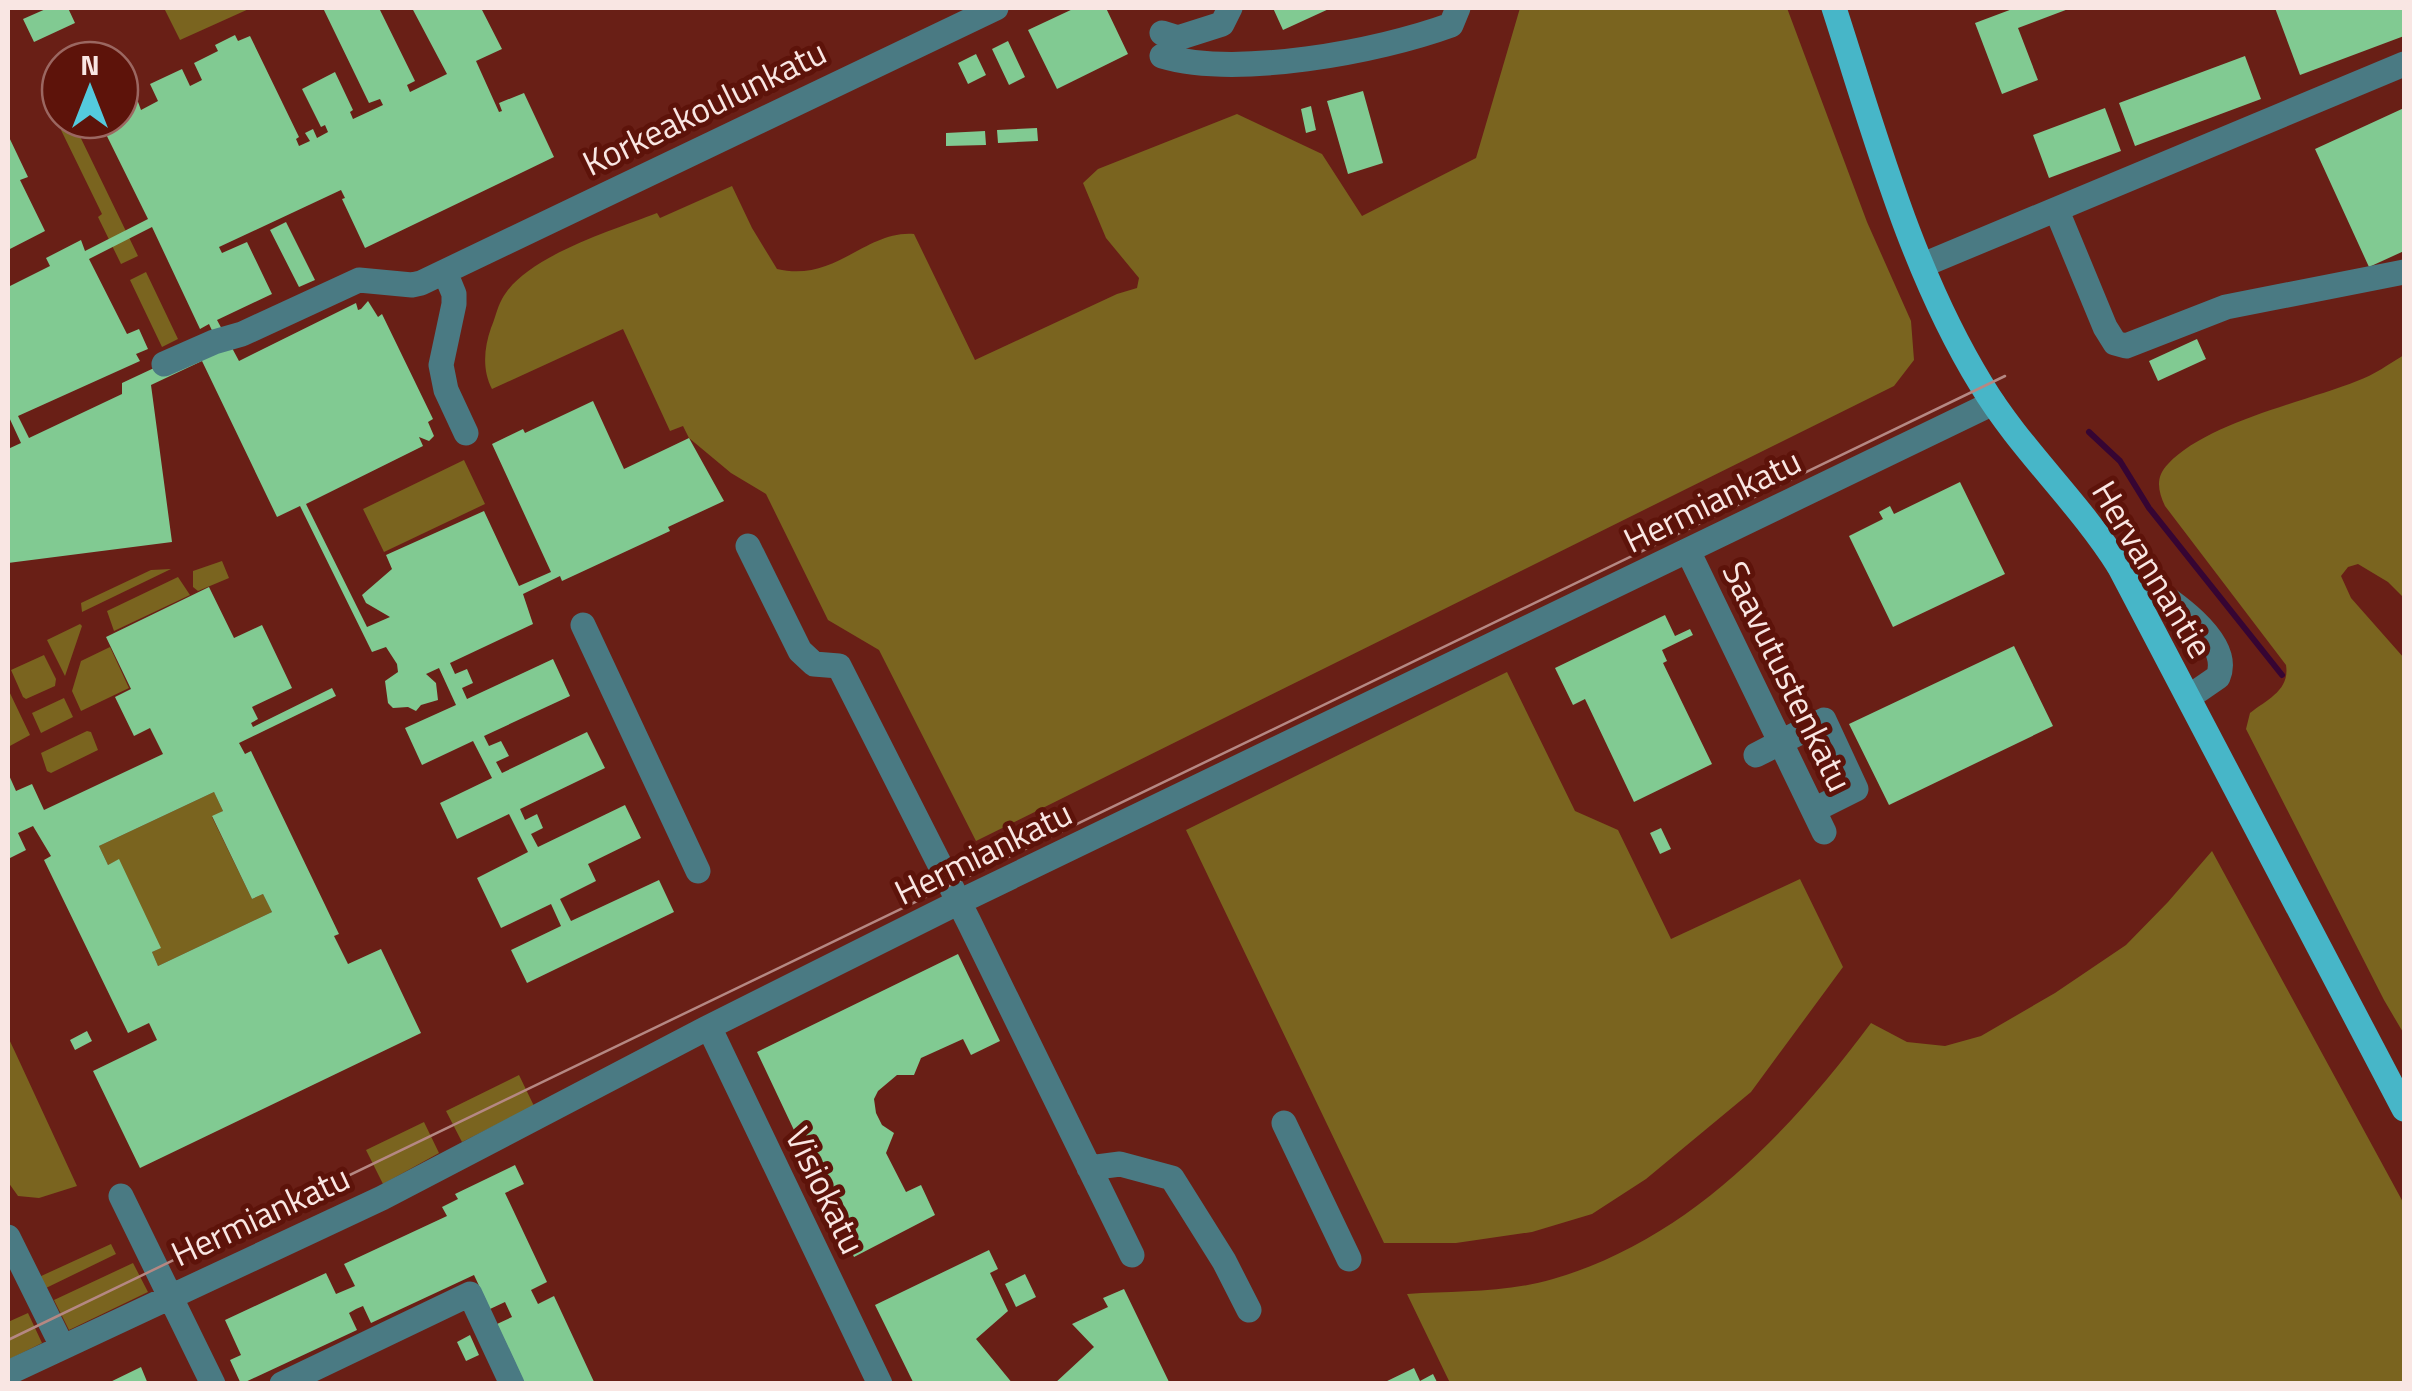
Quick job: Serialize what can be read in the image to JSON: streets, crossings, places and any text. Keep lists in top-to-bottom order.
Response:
{
  "streets": {
    "main road": ["Hervannantie"],
    "street": [
      "Korkeakoulunkatu",
      "Hermiankatu",
      "Saavutustenkatu",
      "Visiokatu"
    ]
  },
  "crossings": [
    ["Hermiankatu", "Hervannantie"],
    ["Hermiankatu", "Saavutustenkatu"],
    ["Hermiankatu", "Visiokatu"]
  ],
  "north": "top"
}
